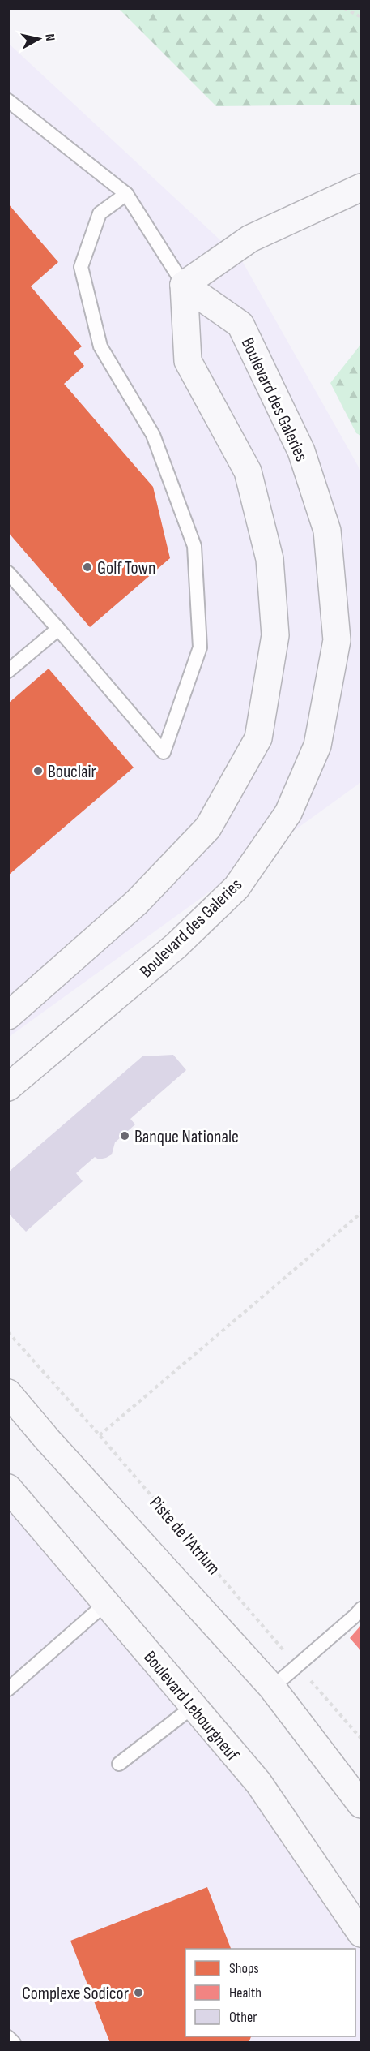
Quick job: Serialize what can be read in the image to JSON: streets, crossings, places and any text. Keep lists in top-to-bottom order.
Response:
{
  "streets": {
    "street": ["Boulevard des Galeries", "Boulevard Lebourgneuf"],
    "path": ["Piste de l'Atrium"]
  },
  "places": [
    "Golf Town",
    "Bouclair",
    "Banque Nationale",
    "Complexe Sodicor"
  ],
  "legend": ["Shops", "Health", "Other"],
  "north": "right"
}
